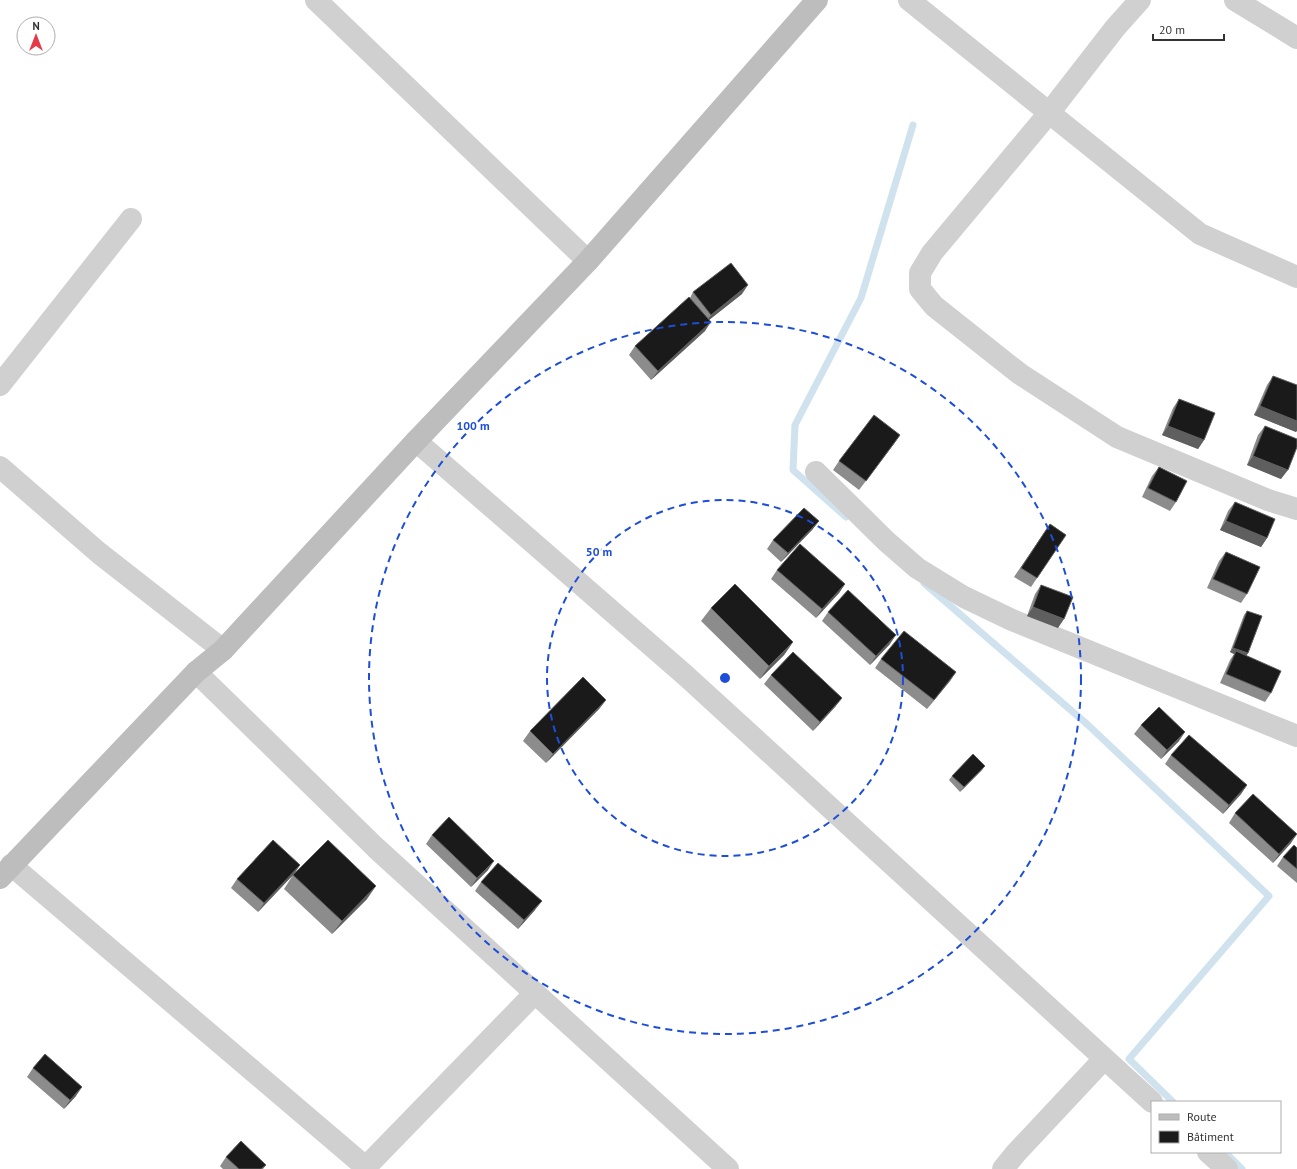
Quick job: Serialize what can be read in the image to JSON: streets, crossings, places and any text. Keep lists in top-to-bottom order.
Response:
{
  "legend": ["Route", "Bâtiment"],
  "scale_bar": "20 m",
  "north": "top",
  "rings": ["100 m", "50 m"]
}
